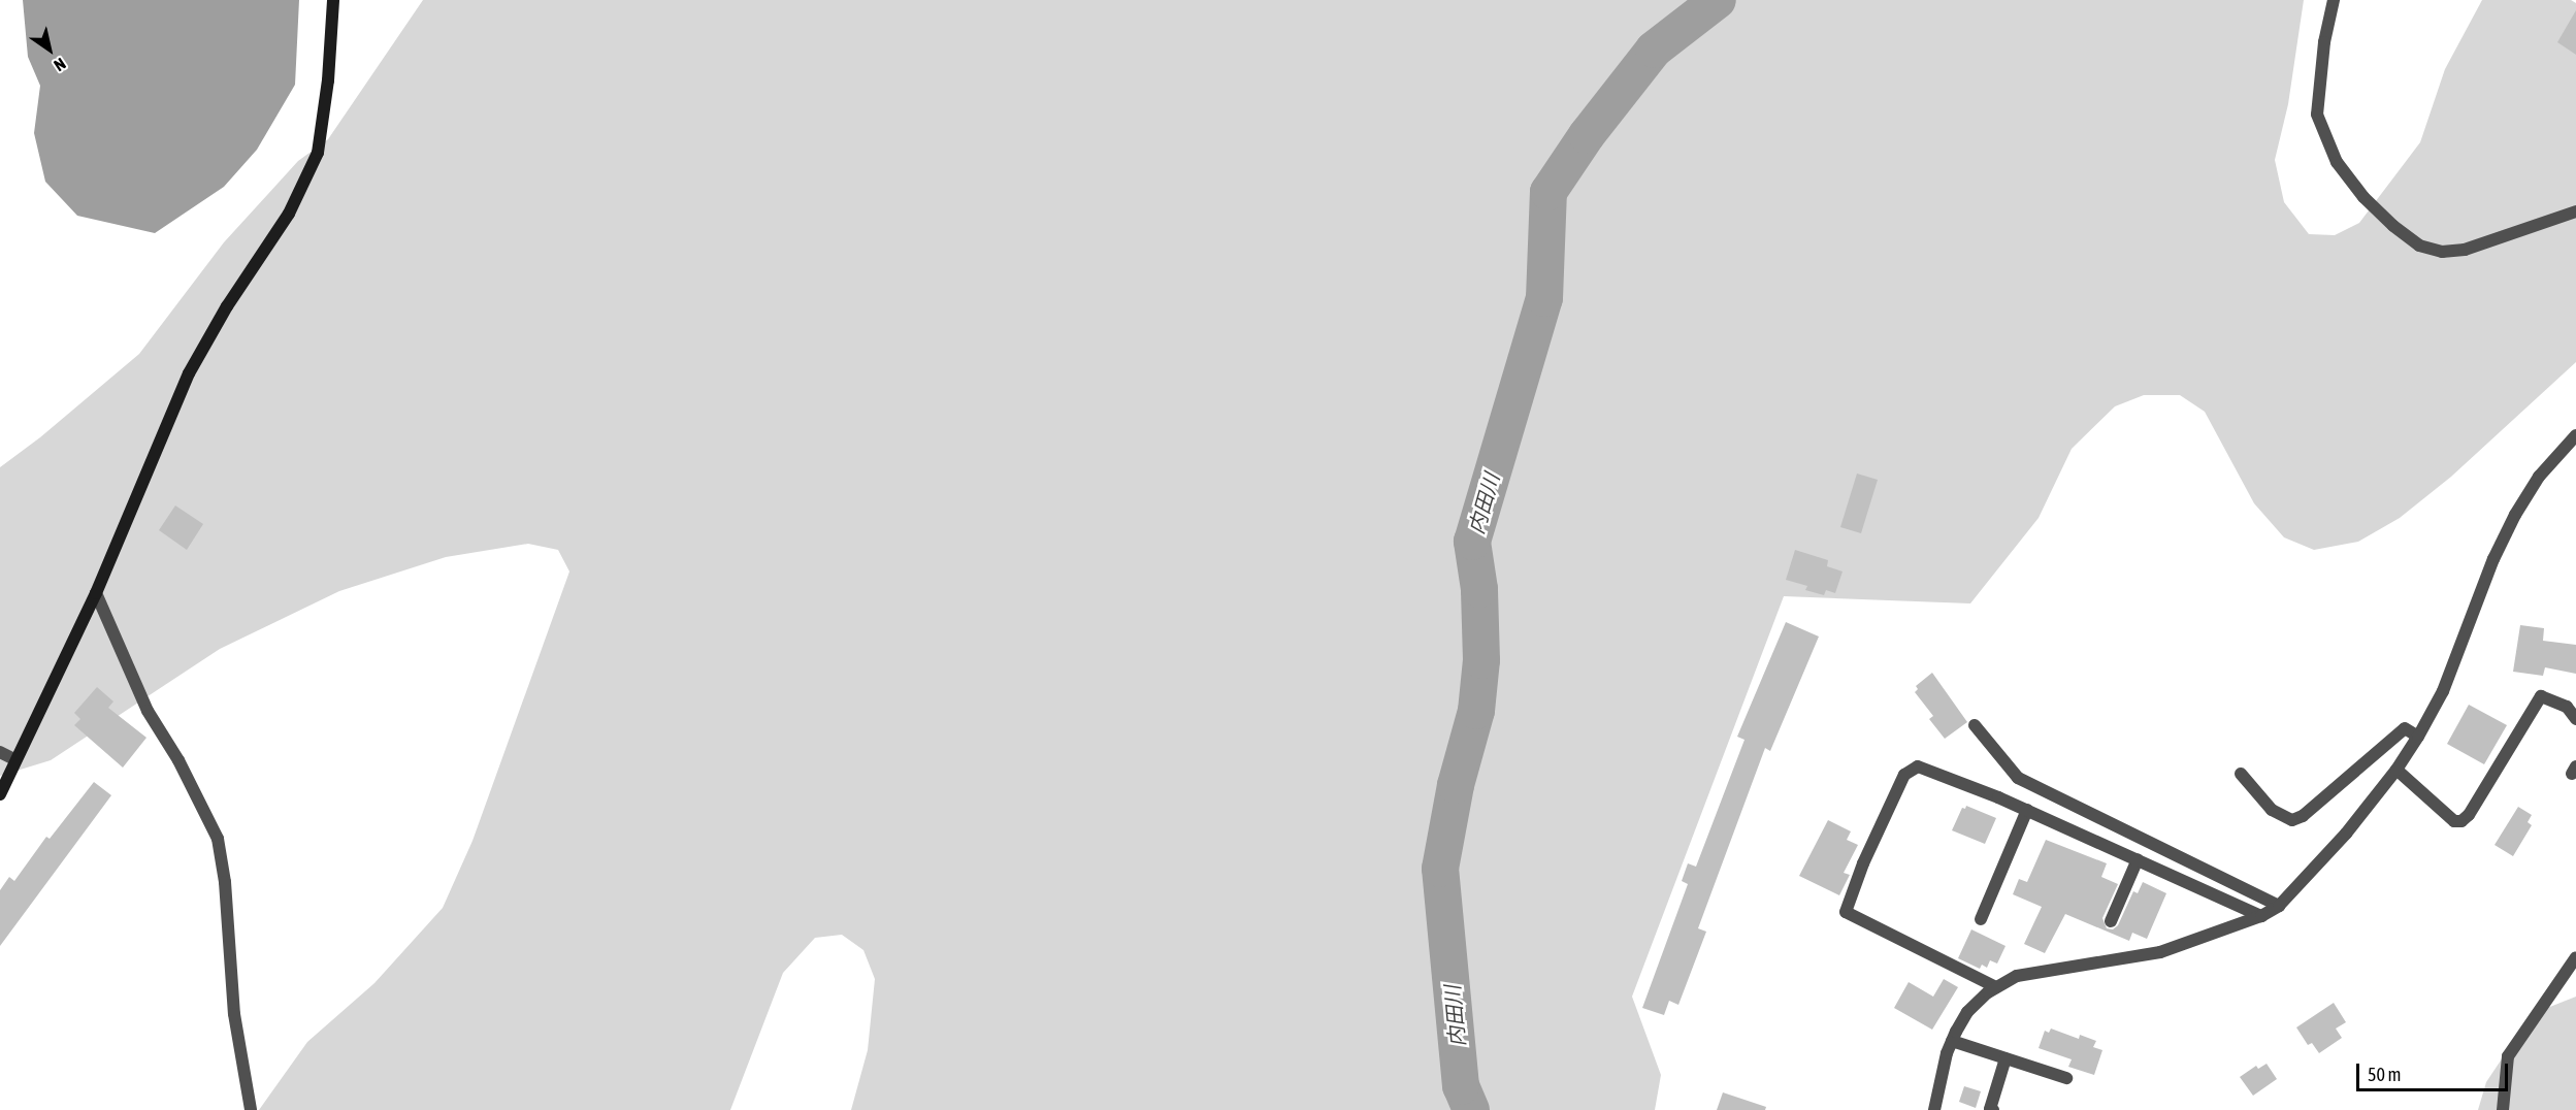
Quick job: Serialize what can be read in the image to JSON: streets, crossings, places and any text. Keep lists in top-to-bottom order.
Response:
{
  "water": ["内田川"],
  "scale_bar": "50 m",
  "north": "bottom right"
}
